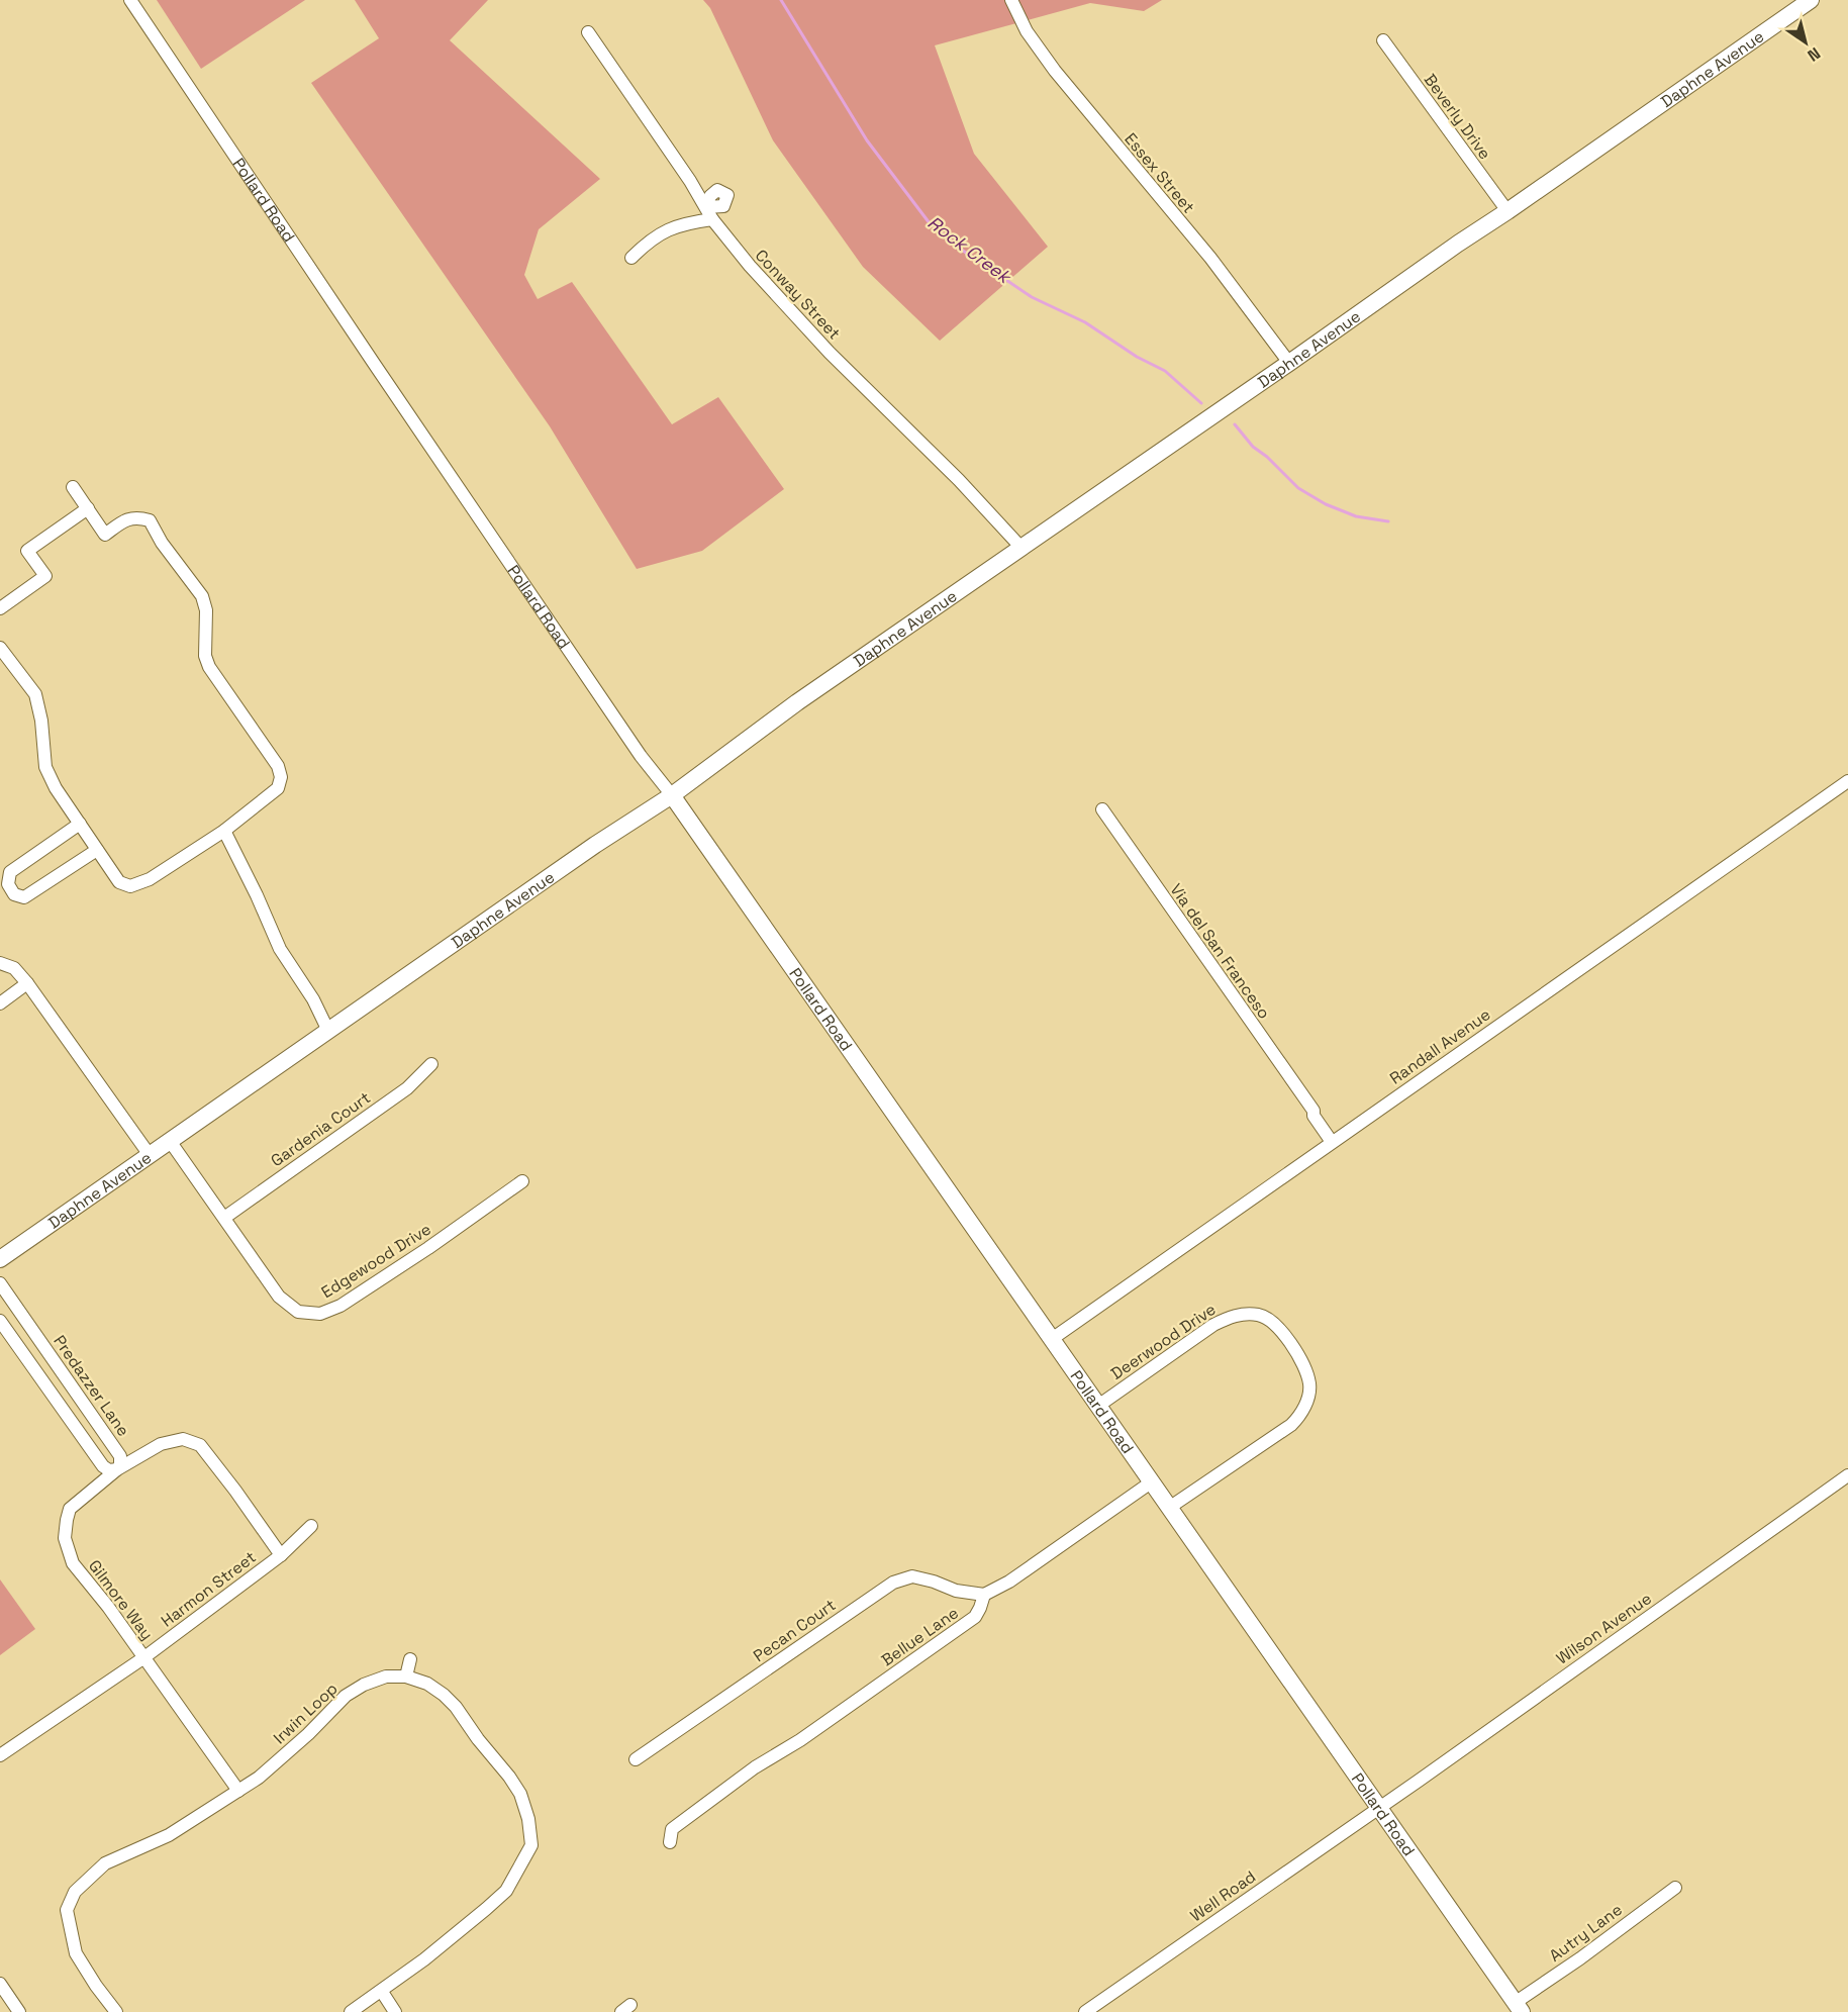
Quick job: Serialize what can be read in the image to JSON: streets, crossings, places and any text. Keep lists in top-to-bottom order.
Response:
{
  "streets": {
    "street": [
      "Daphne Avenue",
      "Beverly Drive",
      "Essex Street",
      "Pollard Road",
      "Conway Street",
      "Via del San Franceso",
      "Randall Avenue",
      "Gardenia Court",
      "Edgewood Drive",
      "Deerwood Drive",
      "Predazzer Lane",
      "Harmon Street",
      "Gilmore Way",
      "Wilson Avenue",
      "Pecan Court",
      "Bellue Lane",
      "Irwin Loop",
      "Well Road",
      "Autry Lane"
    ]
  },
  "crossings": [
    ["Daphne Avenue", "Beverly Drive"],
    ["Daphne Avenue", "Essex Street"],
    ["Daphne Avenue", "Pollard Road"],
    ["Daphne Avenue", "Conway Street"],
    ["Daphne Avenue", "Edgewood Drive"],
    ["Pollard Road", "Randall Avenue"],
    ["Pollard Road", "Deerwood Drive"],
    ["Pollard Road", "Wilson Avenue"],
    ["Pollard Road", "Well Road"],
    ["Pollard Road", "Autry Lane"],
    ["Via del San Franceso", "Randall Avenue"],
    ["Gardenia Court", "Edgewood Drive"],
    ["Predazzer Lane", "Gilmore Way"],
    ["Harmon Street", "Gilmore Way"],
    ["Gilmore Way", "Irwin Loop"],
    ["Wilson Avenue", "Well Road"],
    ["Pecan Court", "Bellue Lane"]
  ],
  "water": ["Rock Creek"],
  "north": "bottom right"
}
